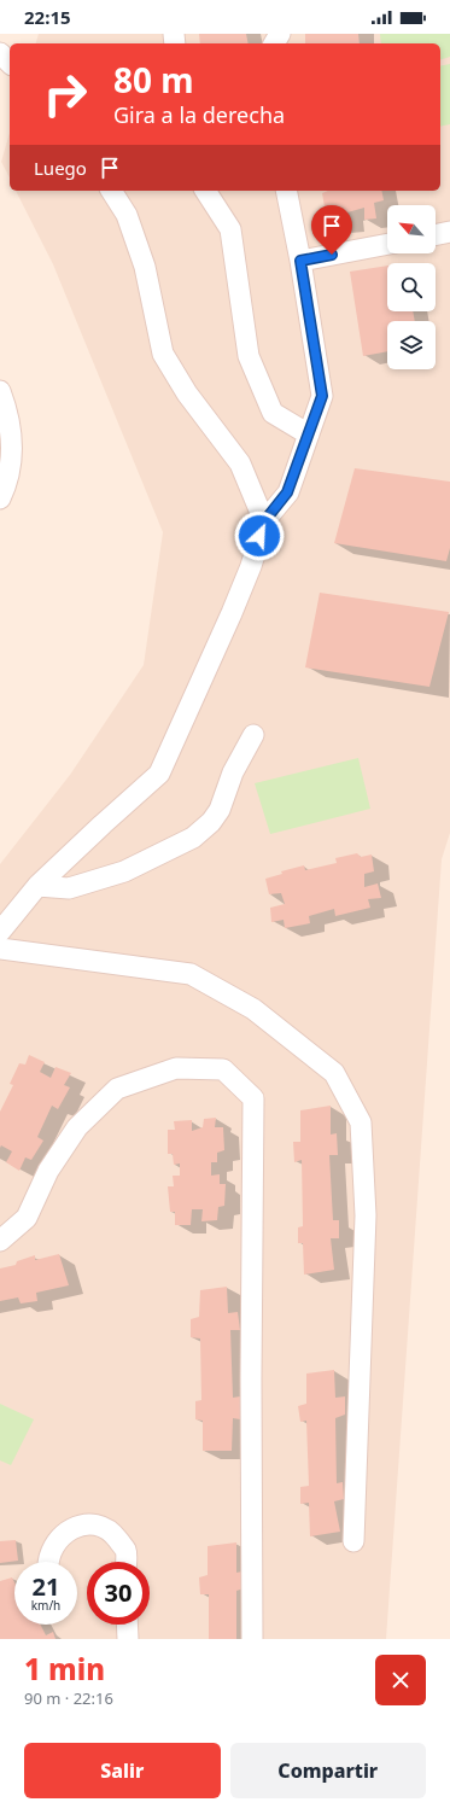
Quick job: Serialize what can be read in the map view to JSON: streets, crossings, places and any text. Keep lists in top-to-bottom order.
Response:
{
  "north": "top left",
  "page": {
    "status": "22:15",
    "turn": ["80 m", "Gira a la derecha"],
    "then": "Luego",
    "speed": "21 km/h",
    "limit": "30",
    "heading": ["1 min", "90 m · 22:16"],
    "buttons": ["Salir", "Compartir"]
  }
}
